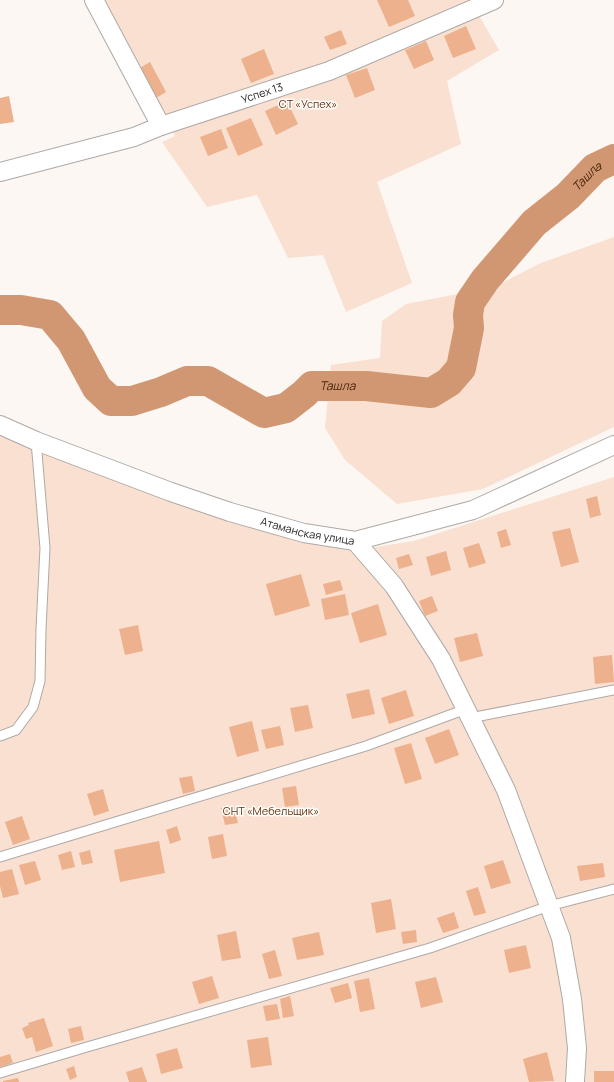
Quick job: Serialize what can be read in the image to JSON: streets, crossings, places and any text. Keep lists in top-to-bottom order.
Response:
{
  "streets": {
    "street": ["Успех 13", "Атаманская улица"]
  },
  "water": ["Ташла"],
  "parks": ["СТ «Успех»", "СНТ «Мебельщик»"]
}
